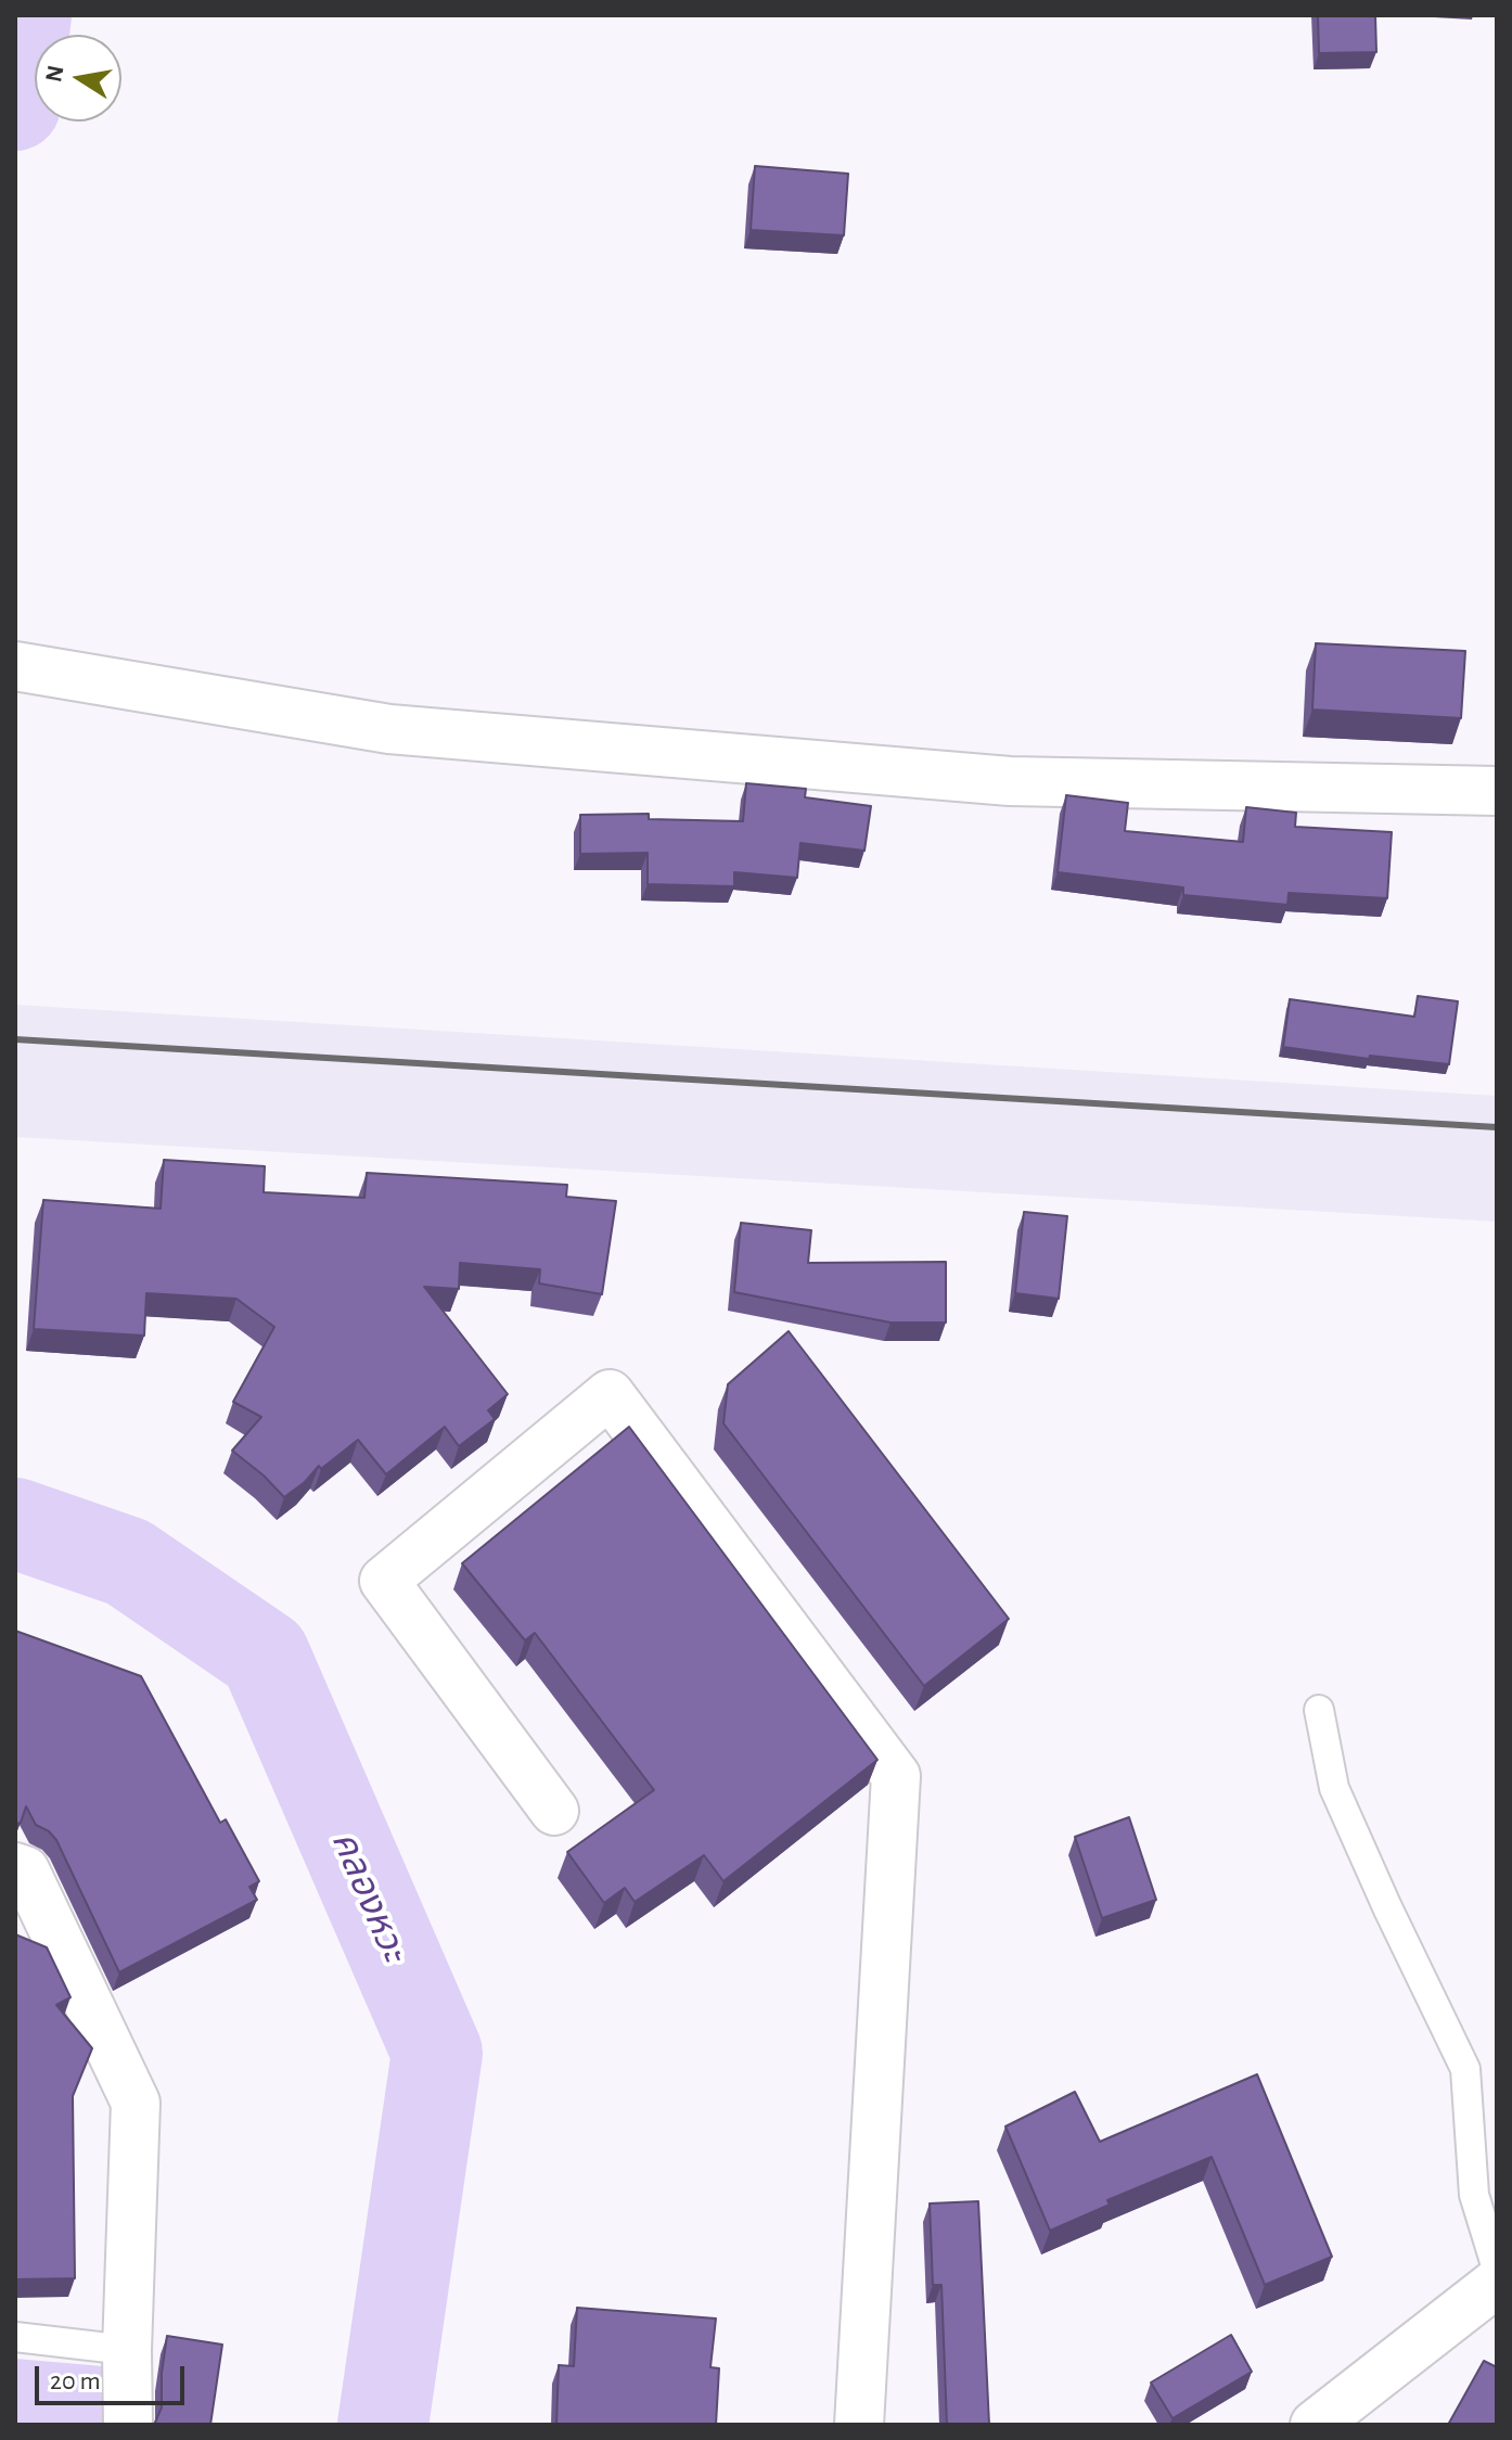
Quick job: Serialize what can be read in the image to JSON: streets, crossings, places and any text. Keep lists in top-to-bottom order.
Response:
{
  "water": ["คลองหวะ"],
  "scale_bar": "20 m",
  "north": "left"
}
